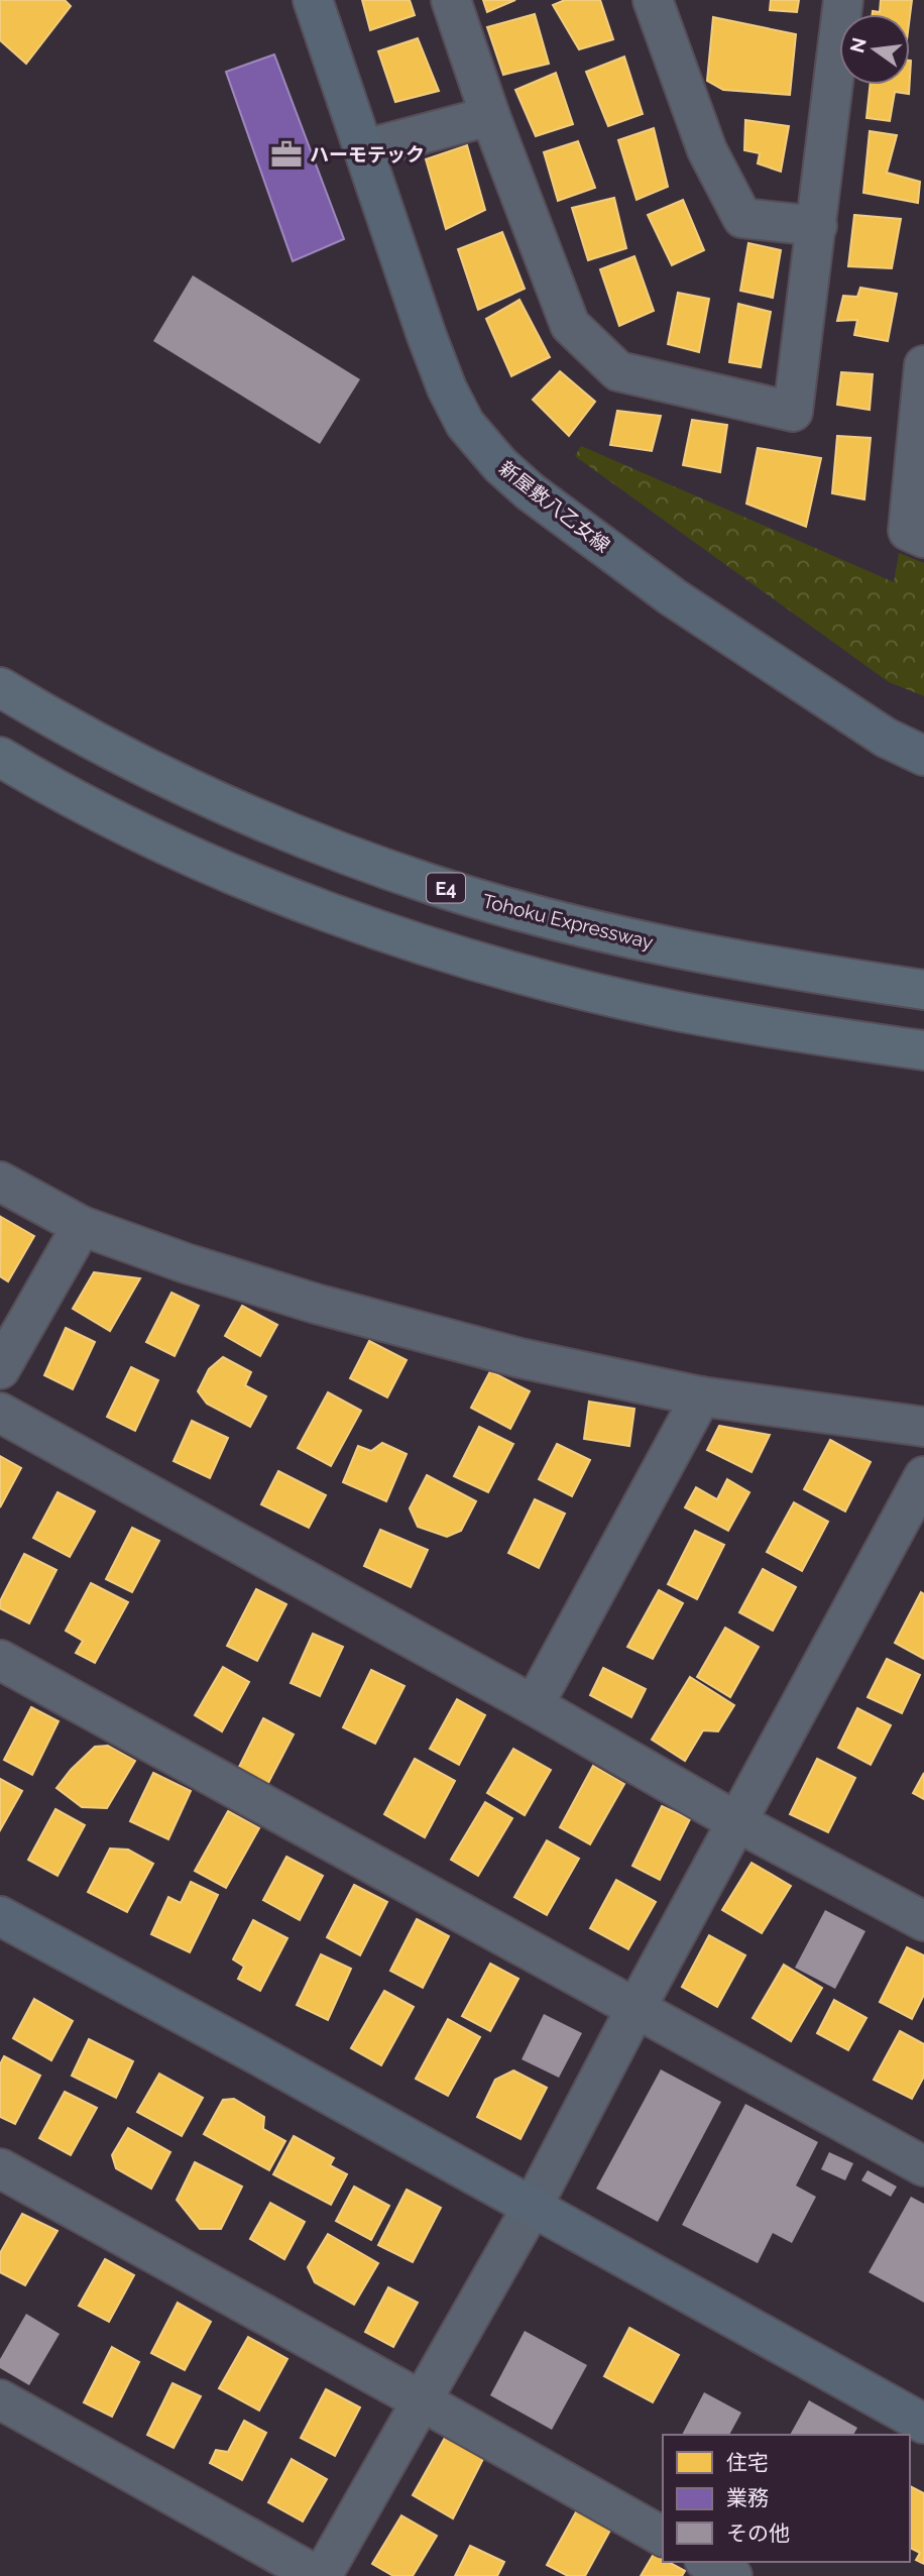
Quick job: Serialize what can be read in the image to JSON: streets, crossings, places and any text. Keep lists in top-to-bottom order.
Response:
{
  "streets": {
    "highway": ["E4", "Tohoku Expressway"],
    "street": ["新屋敷八乙女線"]
  },
  "places": {
    "office": ["ハーモテック"]
  },
  "legend": ["住宅", "業務", "その他"],
  "north": "left"
}
